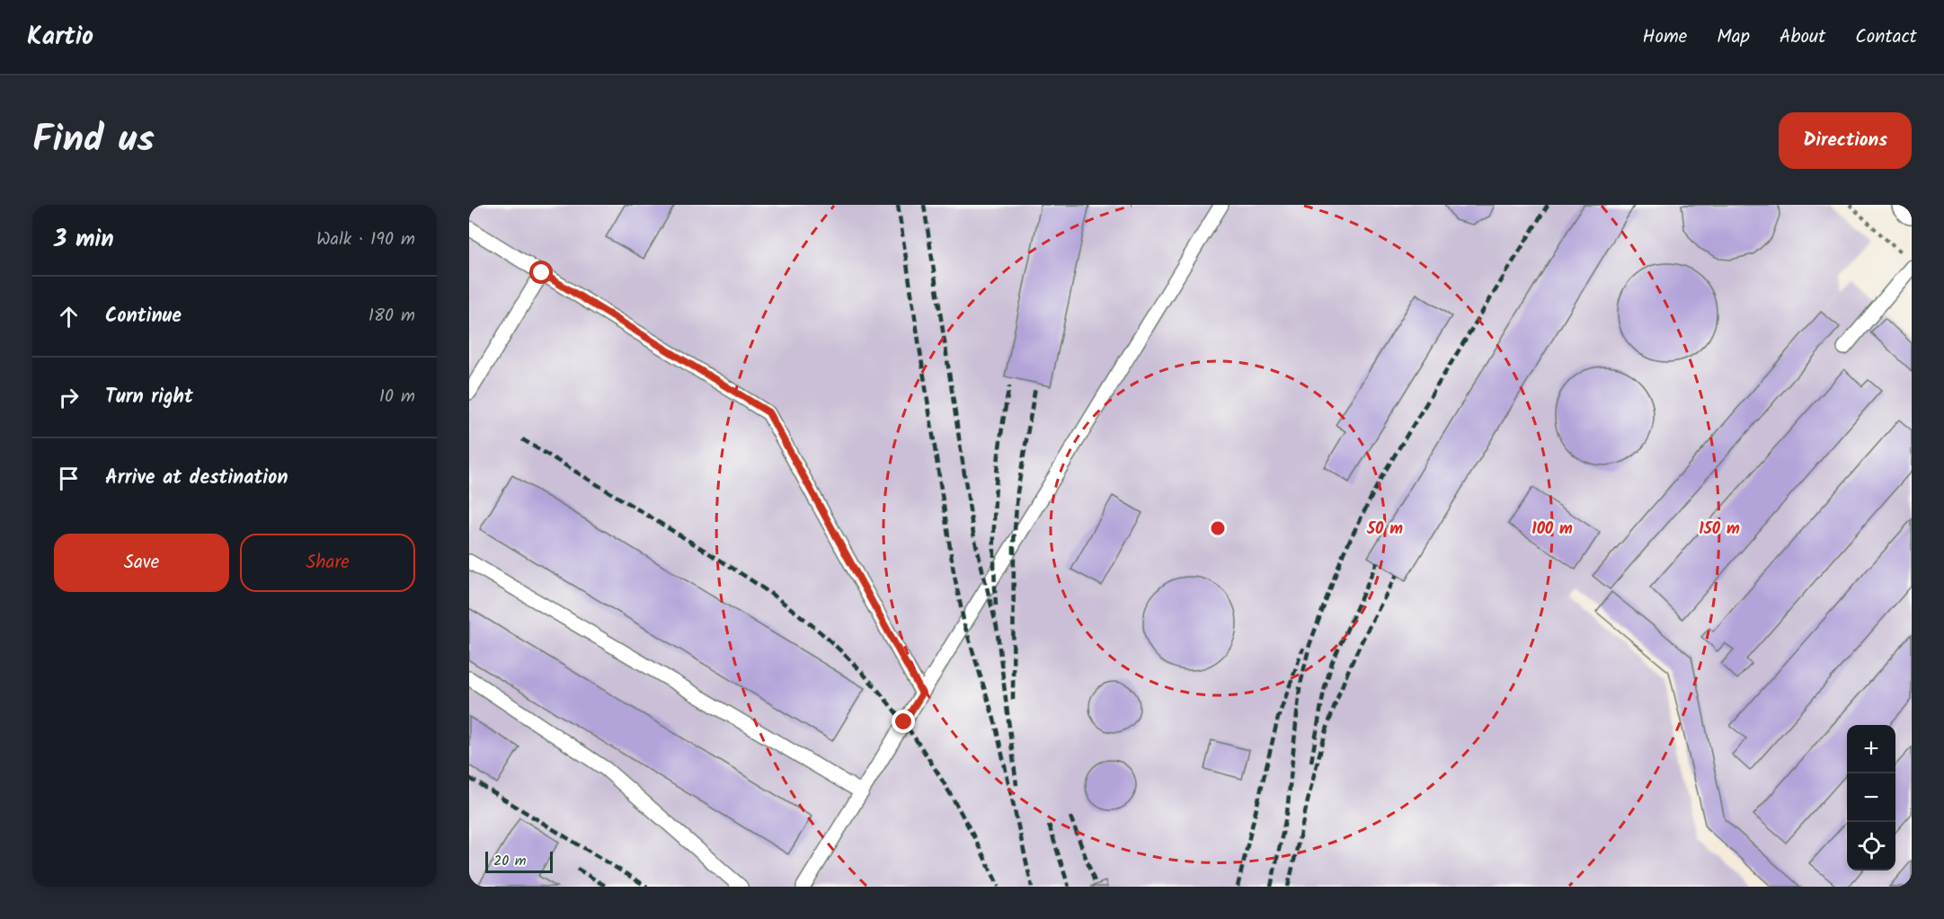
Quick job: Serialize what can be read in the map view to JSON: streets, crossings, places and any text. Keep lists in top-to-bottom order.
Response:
{
  "scale_bar": "20 m",
  "page": {
    "header": "Kartio",
    "nav": [
      "Home",
      "Map",
      "About",
      "Contact"
    ],
    "title": "Find us",
    "buttons": [
      "Directions",
      ["Save", "Share"]
    ],
    "heading": ["3 min", "Walk · 190 m"],
    "list": [
      ["Continue", "180 m"],
      ["Turn right", "10 m"],
      "Arrive at destination"
    ],
    "map_buttons": ["+", "−"],
    "scale": "20 m"
  },
  "rings": ["50 m", "100 m", "150 m"]
}
